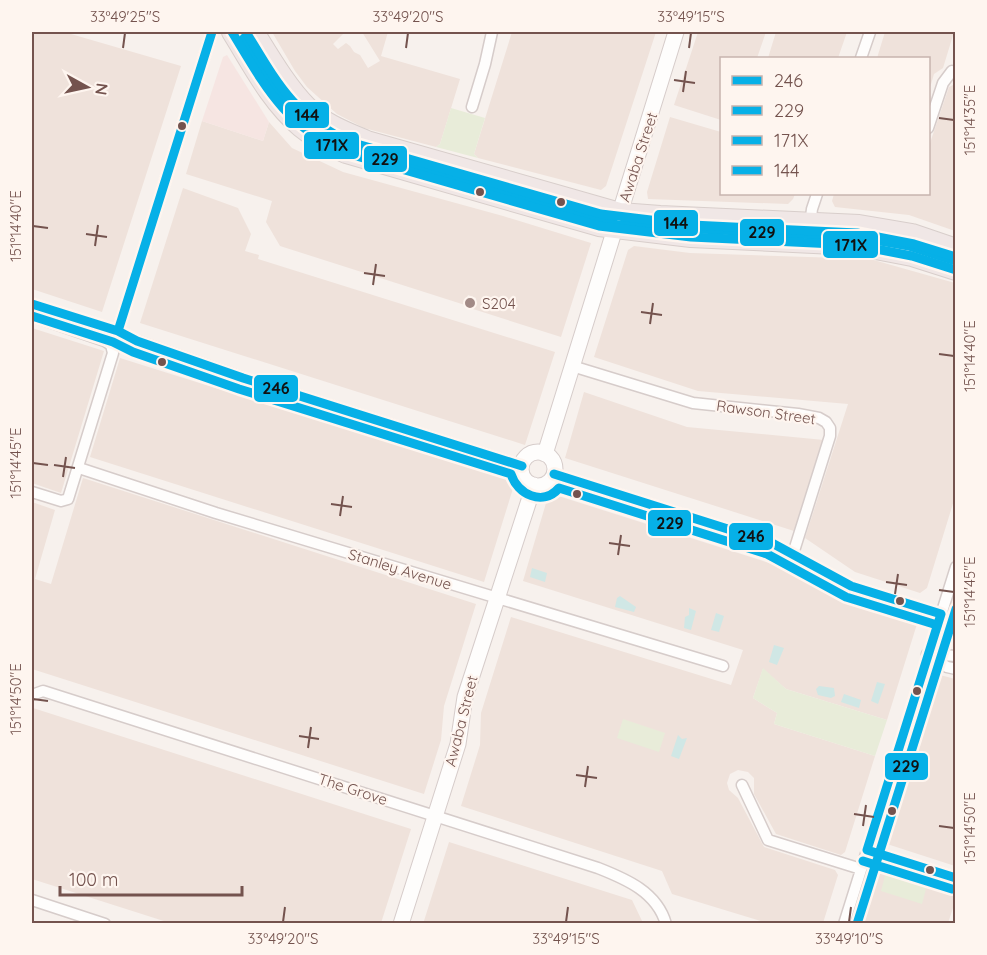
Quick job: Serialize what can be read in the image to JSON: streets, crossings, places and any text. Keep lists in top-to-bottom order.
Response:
{
  "streets": {
    "street": [
      "Awaba Street",
      "Rawson Street",
      "Stanley Avenue",
      "The Grove"
    ]
  },
  "crossings": [
    ["Awaba Street", "Rawson Street"],
    ["Awaba Street", "Stanley Avenue"],
    ["Awaba Street", "The Grove"]
  ],
  "places": ["S204"],
  "lines": [
    "transit line 246",
    "transit line 171X",
    "transit line 144",
    "transit line 229"
  ],
  "legend": [
    "246",
    "229",
    "171X",
    "144"
  ],
  "scale_bar": "100 m",
  "north": "right",
  "coordinates": [
    "33°49'25\"S",
    "33°49'20\"S",
    "33°49'15\"S",
    "151°14'35\"E",
    "151°14'40\"E",
    "151°14'45\"E",
    "151°14'50\"E",
    "33°49'10\"S"
  ]
}
